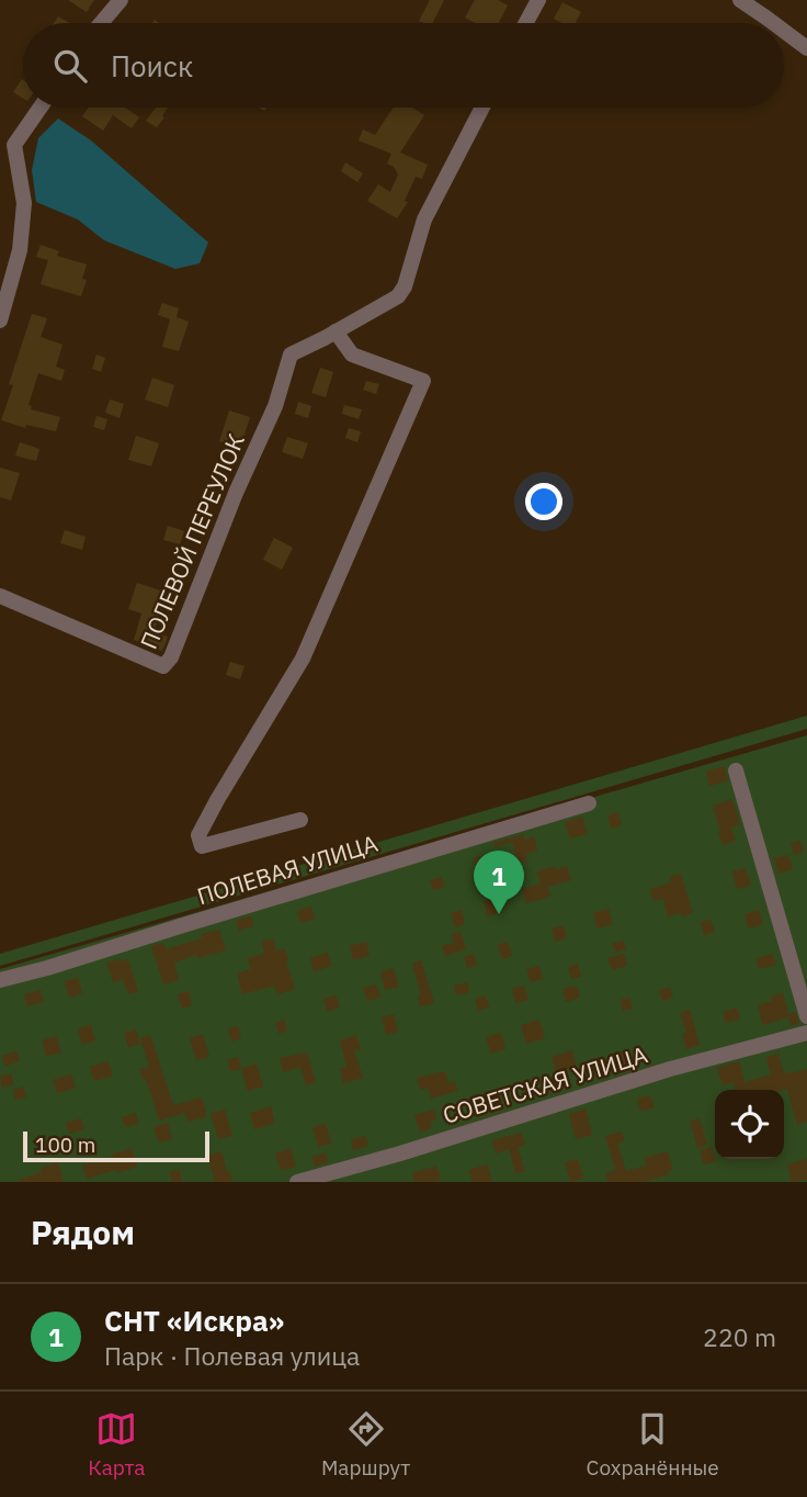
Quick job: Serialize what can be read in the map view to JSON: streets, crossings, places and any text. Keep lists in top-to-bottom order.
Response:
{
  "streets": {
    "street": ["ПОЛЕВОЙ ПЕРЕУЛОК", "ПОЛЕВАЯ УЛИЦА", "СОВЕТСКАЯ УЛИЦА"]
  },
  "scale_bar": "100 m",
  "page": {
    "search": "Поиск",
    "pins": "1",
    "scale": "100 m",
    "heading": "Рядом",
    "list": [
      {
        "mark": "1",
        "name": "СНТ «Искра»",
        "note": "Парк · Полевая улица",
        "value": "220 m"
      }
    ],
    "nav": ["Карта", "Маршрут", "Сохранённые"]
  }
}
